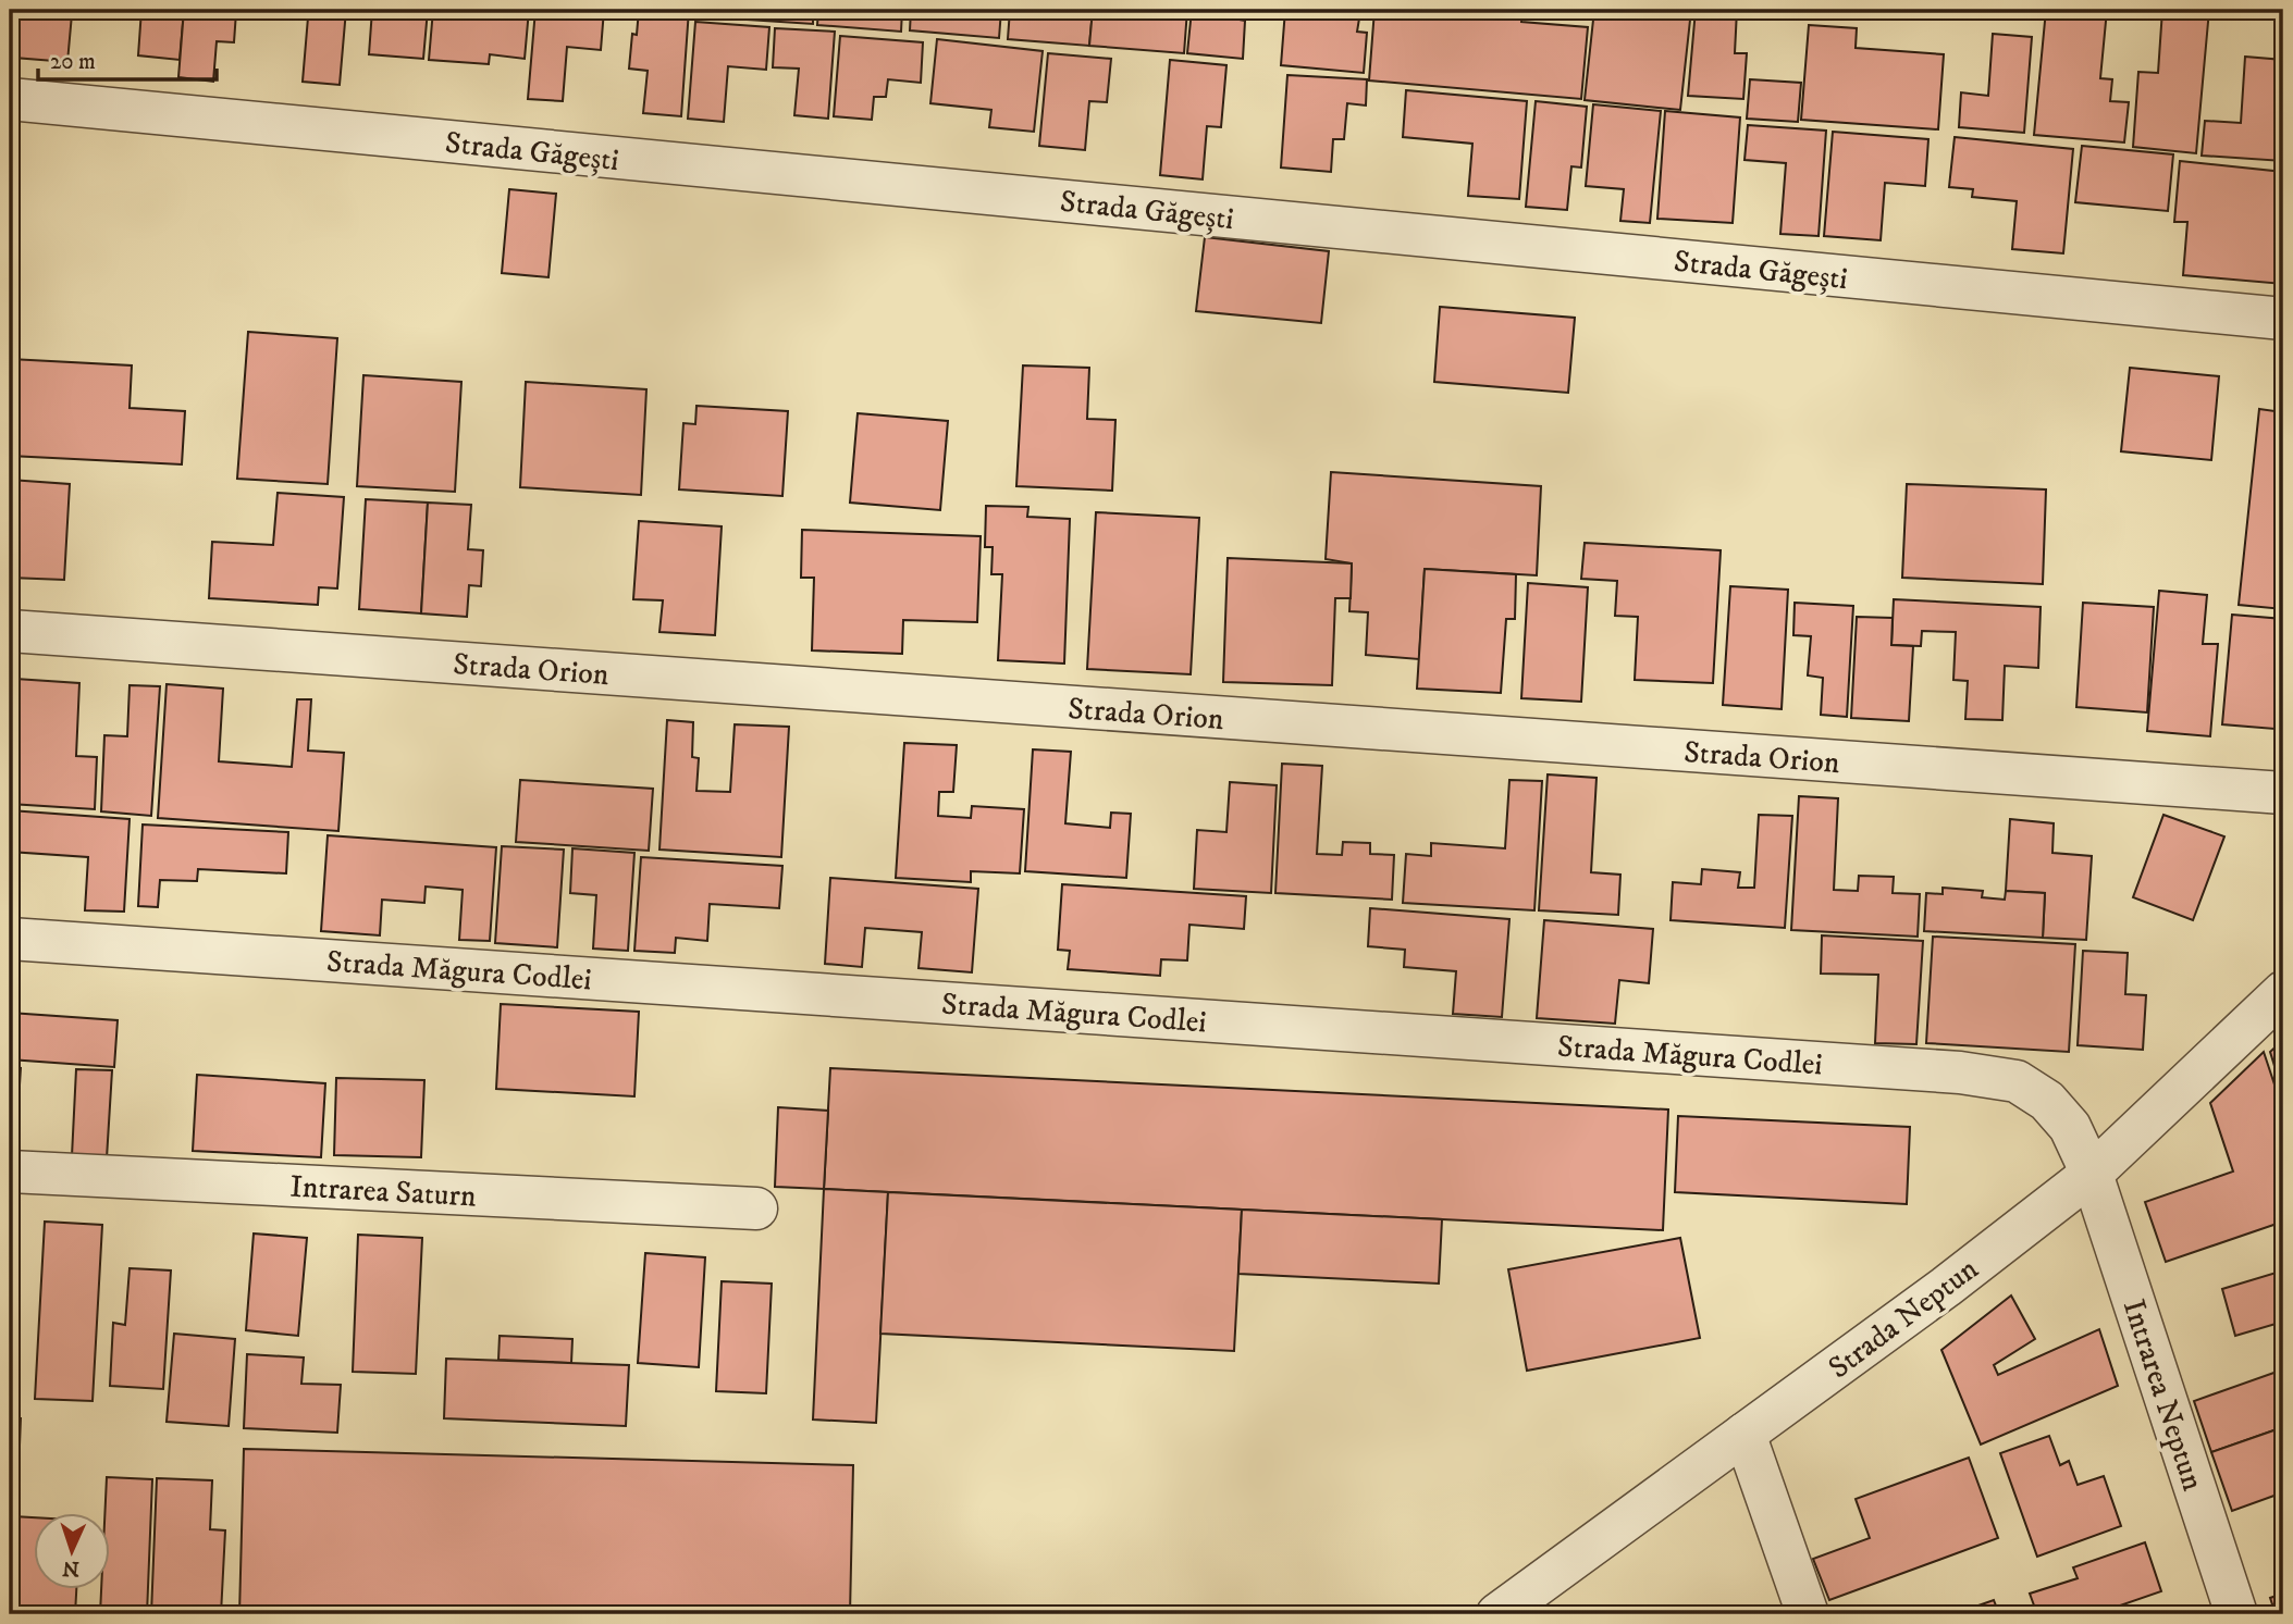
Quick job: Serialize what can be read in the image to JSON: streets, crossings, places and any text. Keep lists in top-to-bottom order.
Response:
{
  "streets": {
    "street": [
      "Strada Găgești",
      "Strada Orion",
      "Strada Măgura Codlei",
      "Intrarea Saturn",
      "Strada Neptun",
      "Intrarea Neptun"
    ]
  },
  "crossings": [
    ["Strada Măgura Codlei", "Strada Neptun"],
    ["Strada Măgura Codlei", "Intrarea Neptun"],
    ["Strada Neptun", "Intrarea Neptun"]
  ],
  "scale_bar": "20 m",
  "north": "bottom"
}
